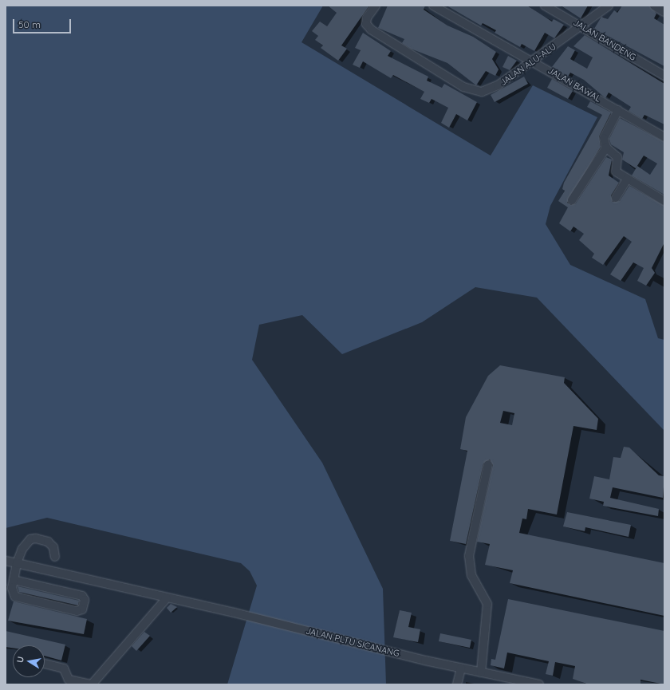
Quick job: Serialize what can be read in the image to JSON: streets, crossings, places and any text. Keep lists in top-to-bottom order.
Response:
{
  "streets": {
    "street": [
      "JALAN BANDENG",
      "JALAN ALU-ALU",
      "JALAN BAWAL",
      "JALAN PLTU SICANANG"
    ]
  },
  "crossings": [
    ["JALAN BANDENG", "JALAN ALU-ALU"],
    ["JALAN ALU-ALU", "JALAN BAWAL"]
  ],
  "scale_bar": "50 m",
  "north": "left"
}
